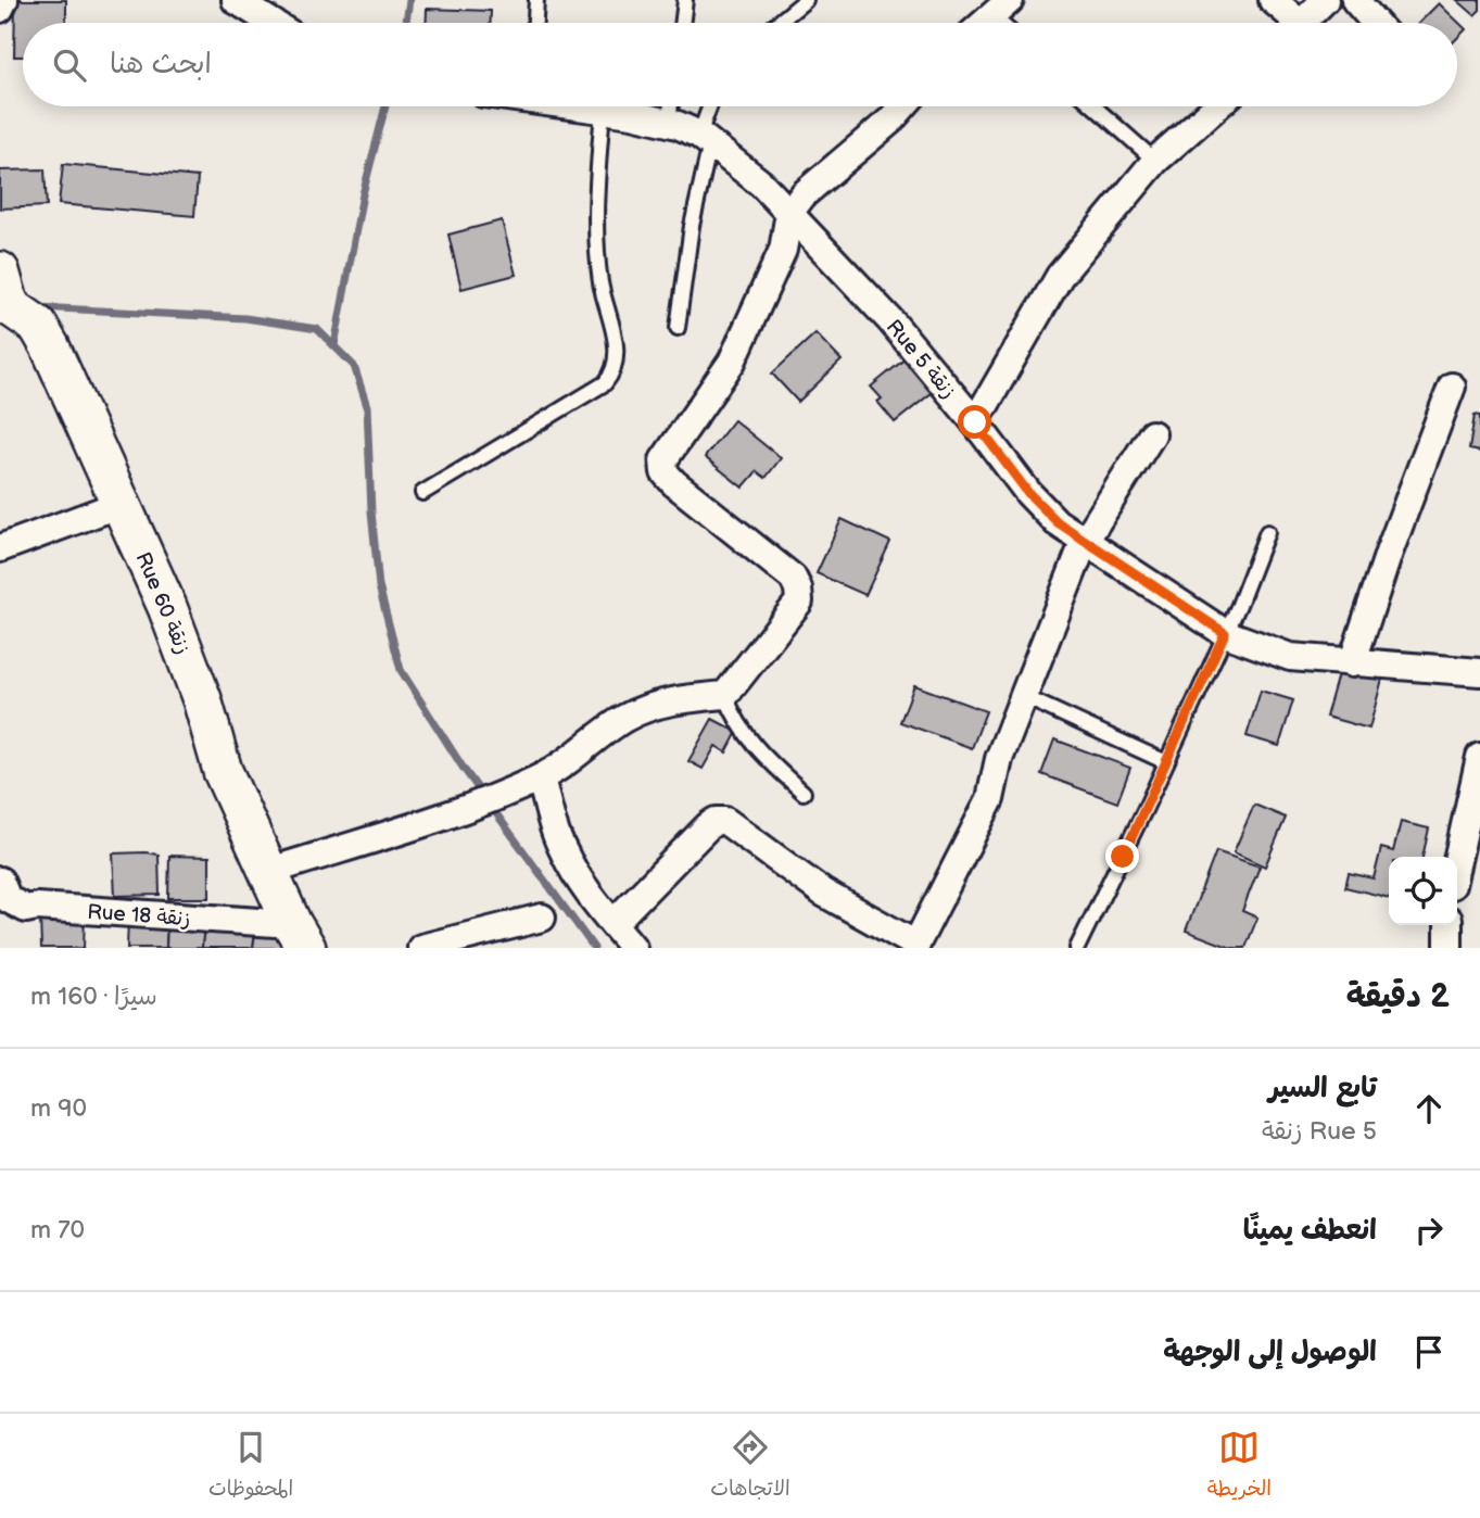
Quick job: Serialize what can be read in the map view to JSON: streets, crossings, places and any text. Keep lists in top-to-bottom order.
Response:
{
  "streets": {
    "street": ["Rue 5 زنقة", "Rue 60 زنقة", "Rue 18 زنقة"]
  },
  "crossings": [
    ["Rue 60 زنقة", "Rue 18 زنقة"]
  ],
  "page": {
    "search": "ابحث هنا",
    "heading": ["2 دقيقة", "سيرًا · 160 m"],
    "list": [
      ["تابع السير", "Rue 5 زنقة", "90 m"],
      ["انعطف يمينًا", "70 m"],
      "الوصول إلى الوجهة"
    ],
    "nav": ["الخريطة", "الاتجاهات", "المحفوظات"]
  }
}
